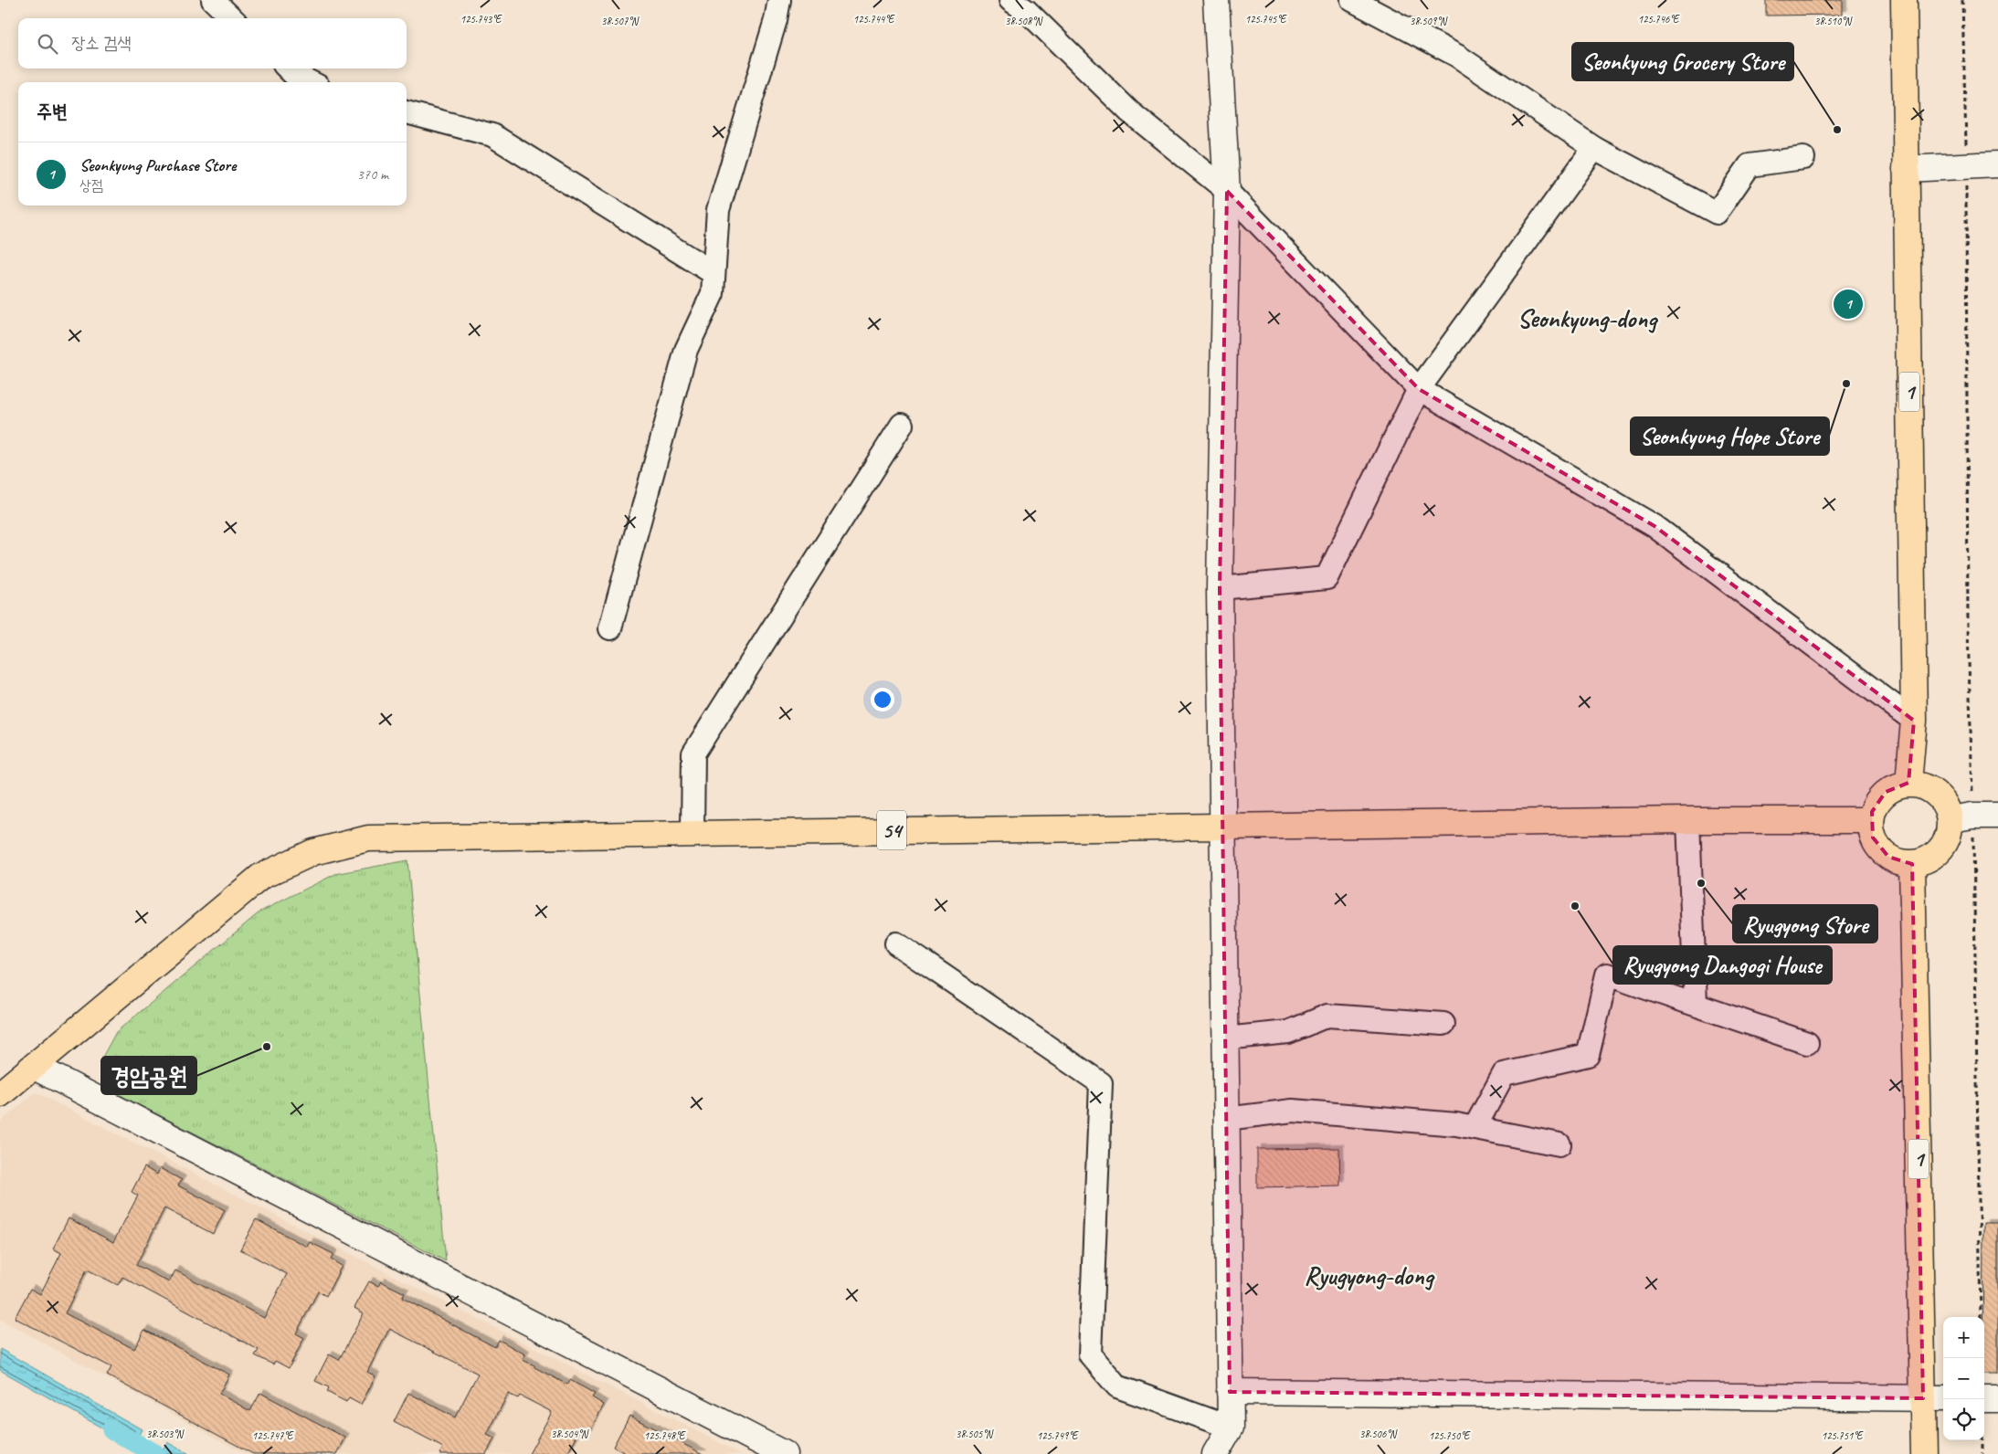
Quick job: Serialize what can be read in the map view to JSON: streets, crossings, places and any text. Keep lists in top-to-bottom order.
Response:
{
  "streets": {
    "main road": ["1", "54"]
  },
  "crossings": [
    ["1", "54"]
  ],
  "districts": ["Seonkyung-dong", "Ryugyong-dong"],
  "places": [
    "Seonkyung Grocery Store",
    "Seonkyung Hope Store",
    "Ryugyong Store",
    "Ryugyong Dangogi House",
    "경암공원"
  ],
  "page": {
    "search": "장소 검색",
    "heading": "주변",
    "list": [
      {
        "mark": "1",
        "name": "Seonkyung Purchase Store",
        "note": "상점",
        "value": "370 m"
      }
    ],
    "pins": "1",
    "map_buttons": ["+", "−"]
  },
  "coordinates": [
    "125.745°E",
    "125.743°E",
    "125.744°E",
    "125.746°E",
    "38.507°N",
    "38.508°N",
    "38.509°N",
    "38.510°N",
    "38.503°N",
    "38.504°N",
    "38.505°N",
    "38.506°N",
    "125.747°E",
    "125.748°E",
    "125.749°E",
    "125.750°E",
    "125.751°E"
  ]
}
